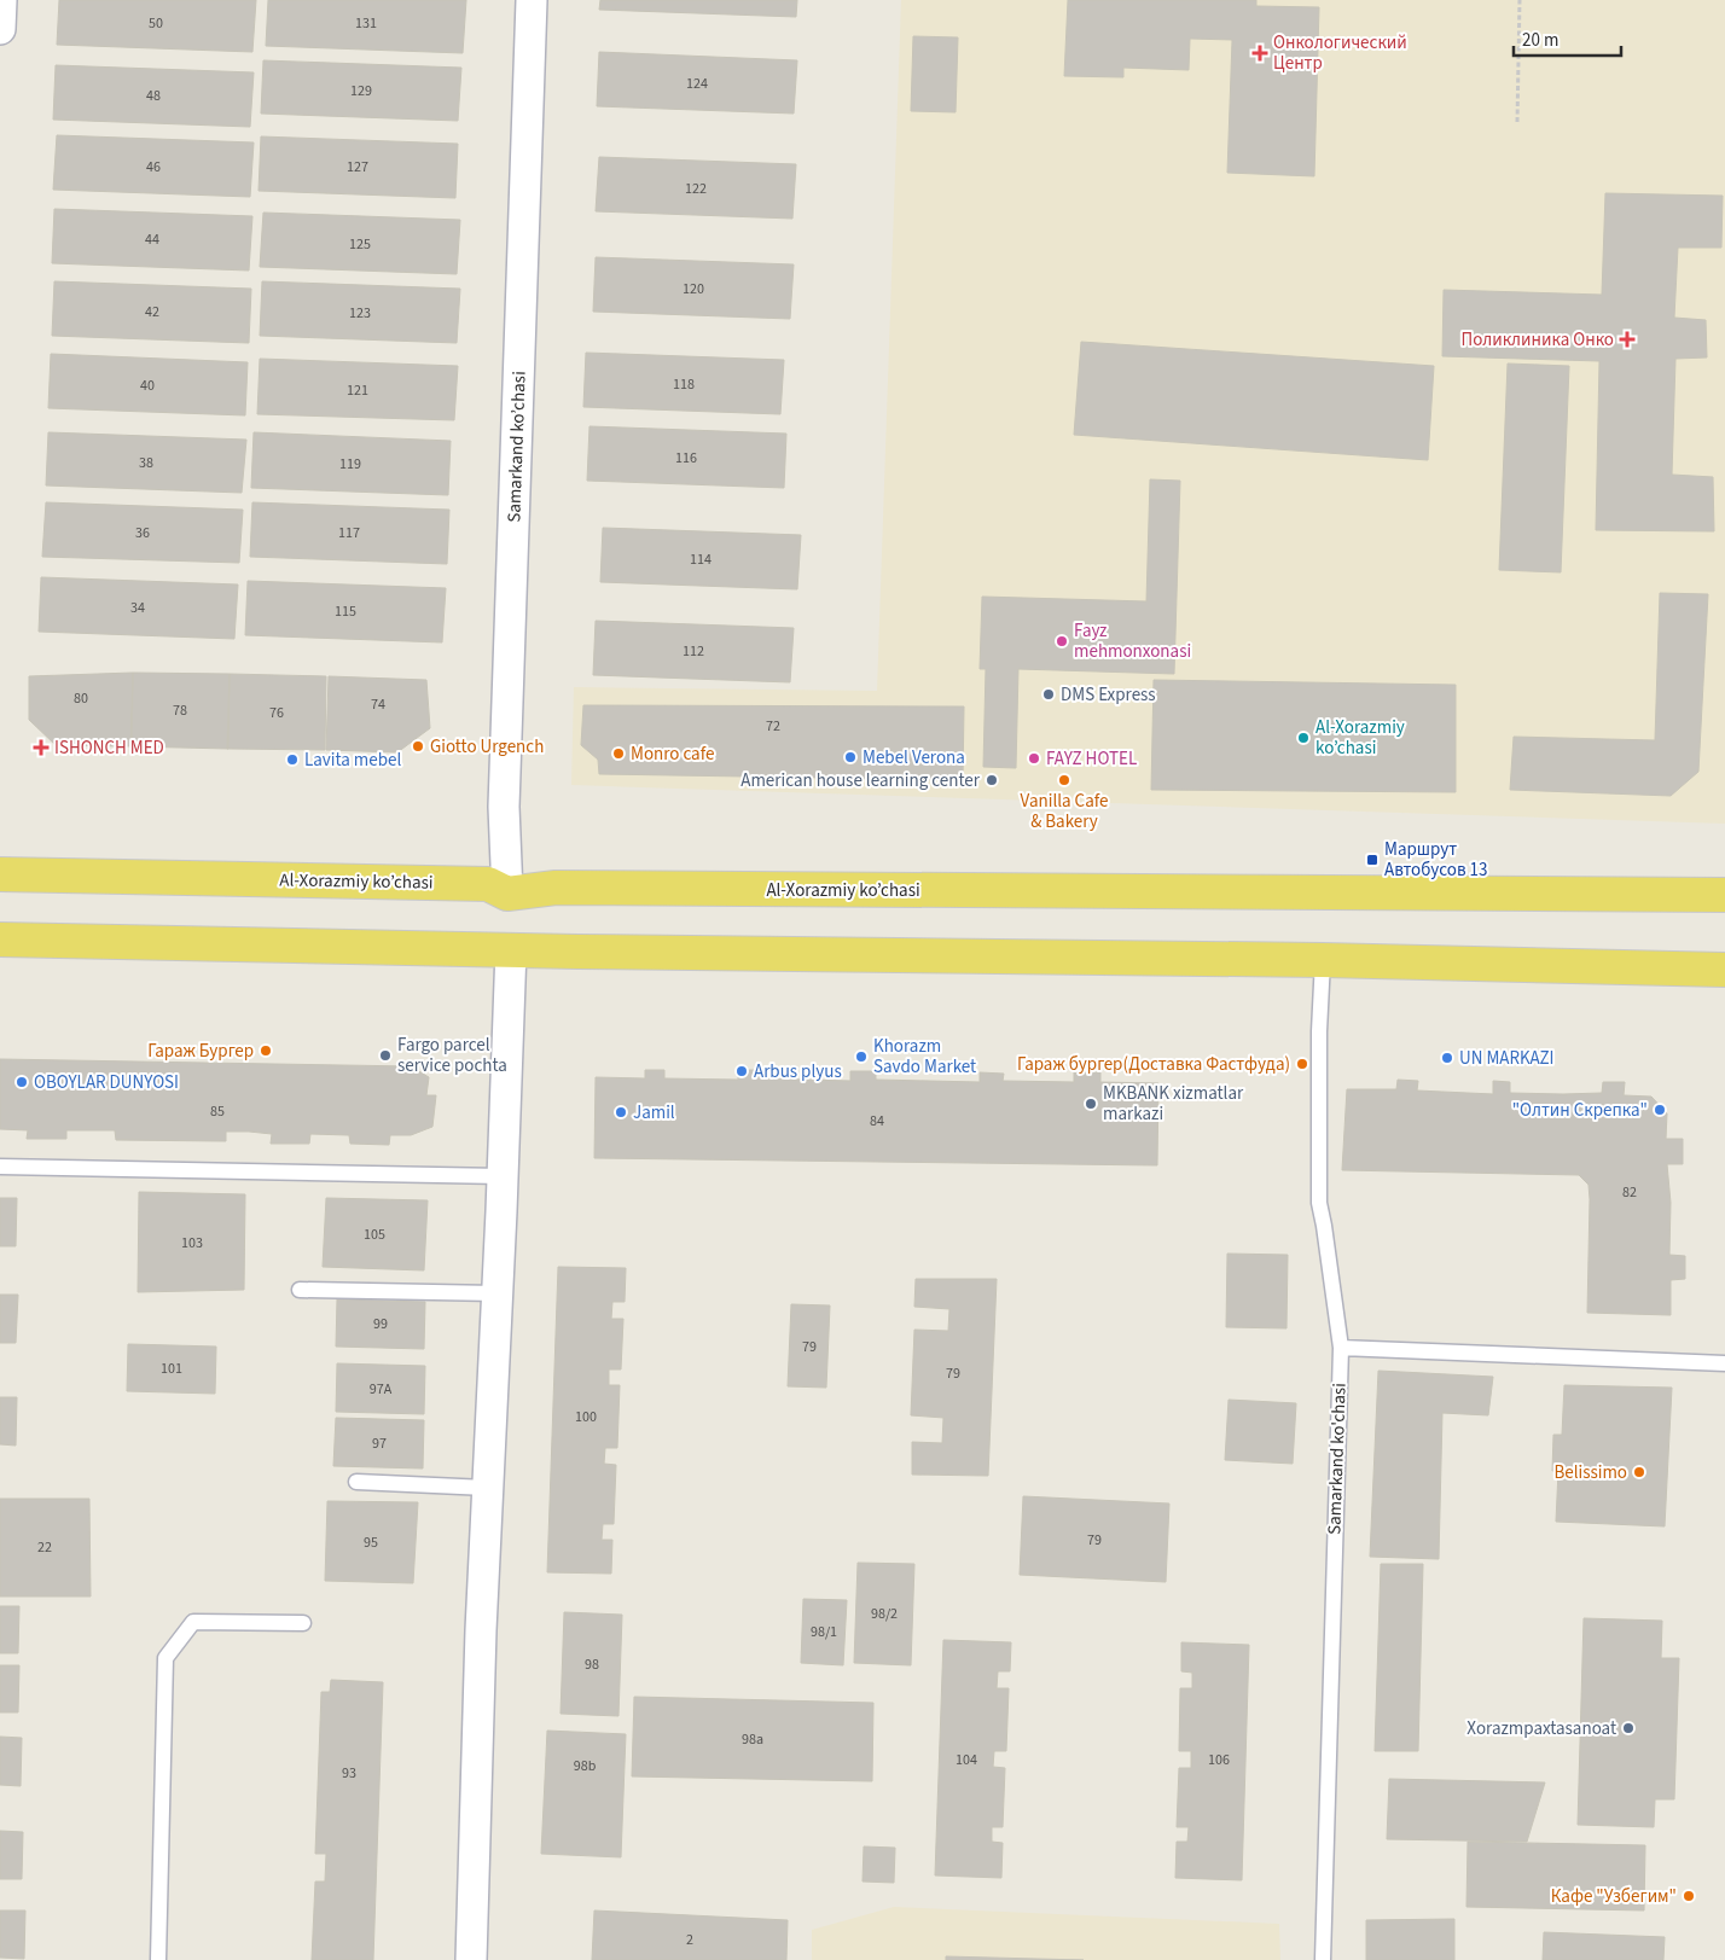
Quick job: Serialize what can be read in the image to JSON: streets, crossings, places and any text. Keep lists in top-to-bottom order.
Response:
{
  "streets": {
    "main road": ["Al-Xorazmiy ko’chasi"],
    "street": ["Samarkand ko’chasi"],
    "lane": ["Samarkand ko'chasi"]
  },
  "crossings": [
    ["Samarkand ko’chasi", "Al-Xorazmiy ko’chasi"]
  ],
  "places": {
    "health": ["Онкологический Центр", "Поликлиника Онко", "ISHONCH MED"],
    "other": [
      "Fayz mehmonxonasi",
      "DMS Express",
      "Al-Xorazmiy ko’chasi",
      "Giotto Urgench",
      "Monro cafe",
      "Mebel Verona",
      "FAYZ HOTEL",
      "Lavita mebel",
      "American house learning center",
      "Vanilla Cafe & Bakery",
      "Гараж Бургер",
      "Fargo parcel service pochta",
      "Khorazm Savdo Market",
      "UN MARKAZI",
      "Гараж бургер(Доставка Фастфуда)",
      "Arbus plyus",
      "OBOYLAR DUNYOSI",
      "MKBANK xizmatlar markazi",
      "\"Олтин Скрепка\"",
      "Jamil",
      "Belissimo",
      "Xorazmpaxtasanoat",
      "Кафе \"Узбегим\""
    ],
    "transit": ["Маршрут Автобусов 13"]
  },
  "house_numbers": [
    "50",
    "131",
    "124",
    "129",
    "48",
    "46",
    "127",
    "122",
    "44",
    "125",
    "120",
    "42",
    "123",
    "118",
    "40",
    "121",
    "116",
    "38",
    "119",
    "36",
    "117",
    "114",
    "34",
    "115",
    "112",
    "80",
    "74",
    "78",
    "76",
    "72",
    "85",
    "84",
    "82",
    "105",
    "103",
    "99",
    "79",
    "101",
    "79",
    "97А",
    "100",
    "97",
    "79",
    "95",
    "22",
    "98/2",
    "98/1",
    "98",
    "98a",
    "104",
    "106",
    "98b",
    "93",
    "2"
  ],
  "scale_bar": "20 m"
}
